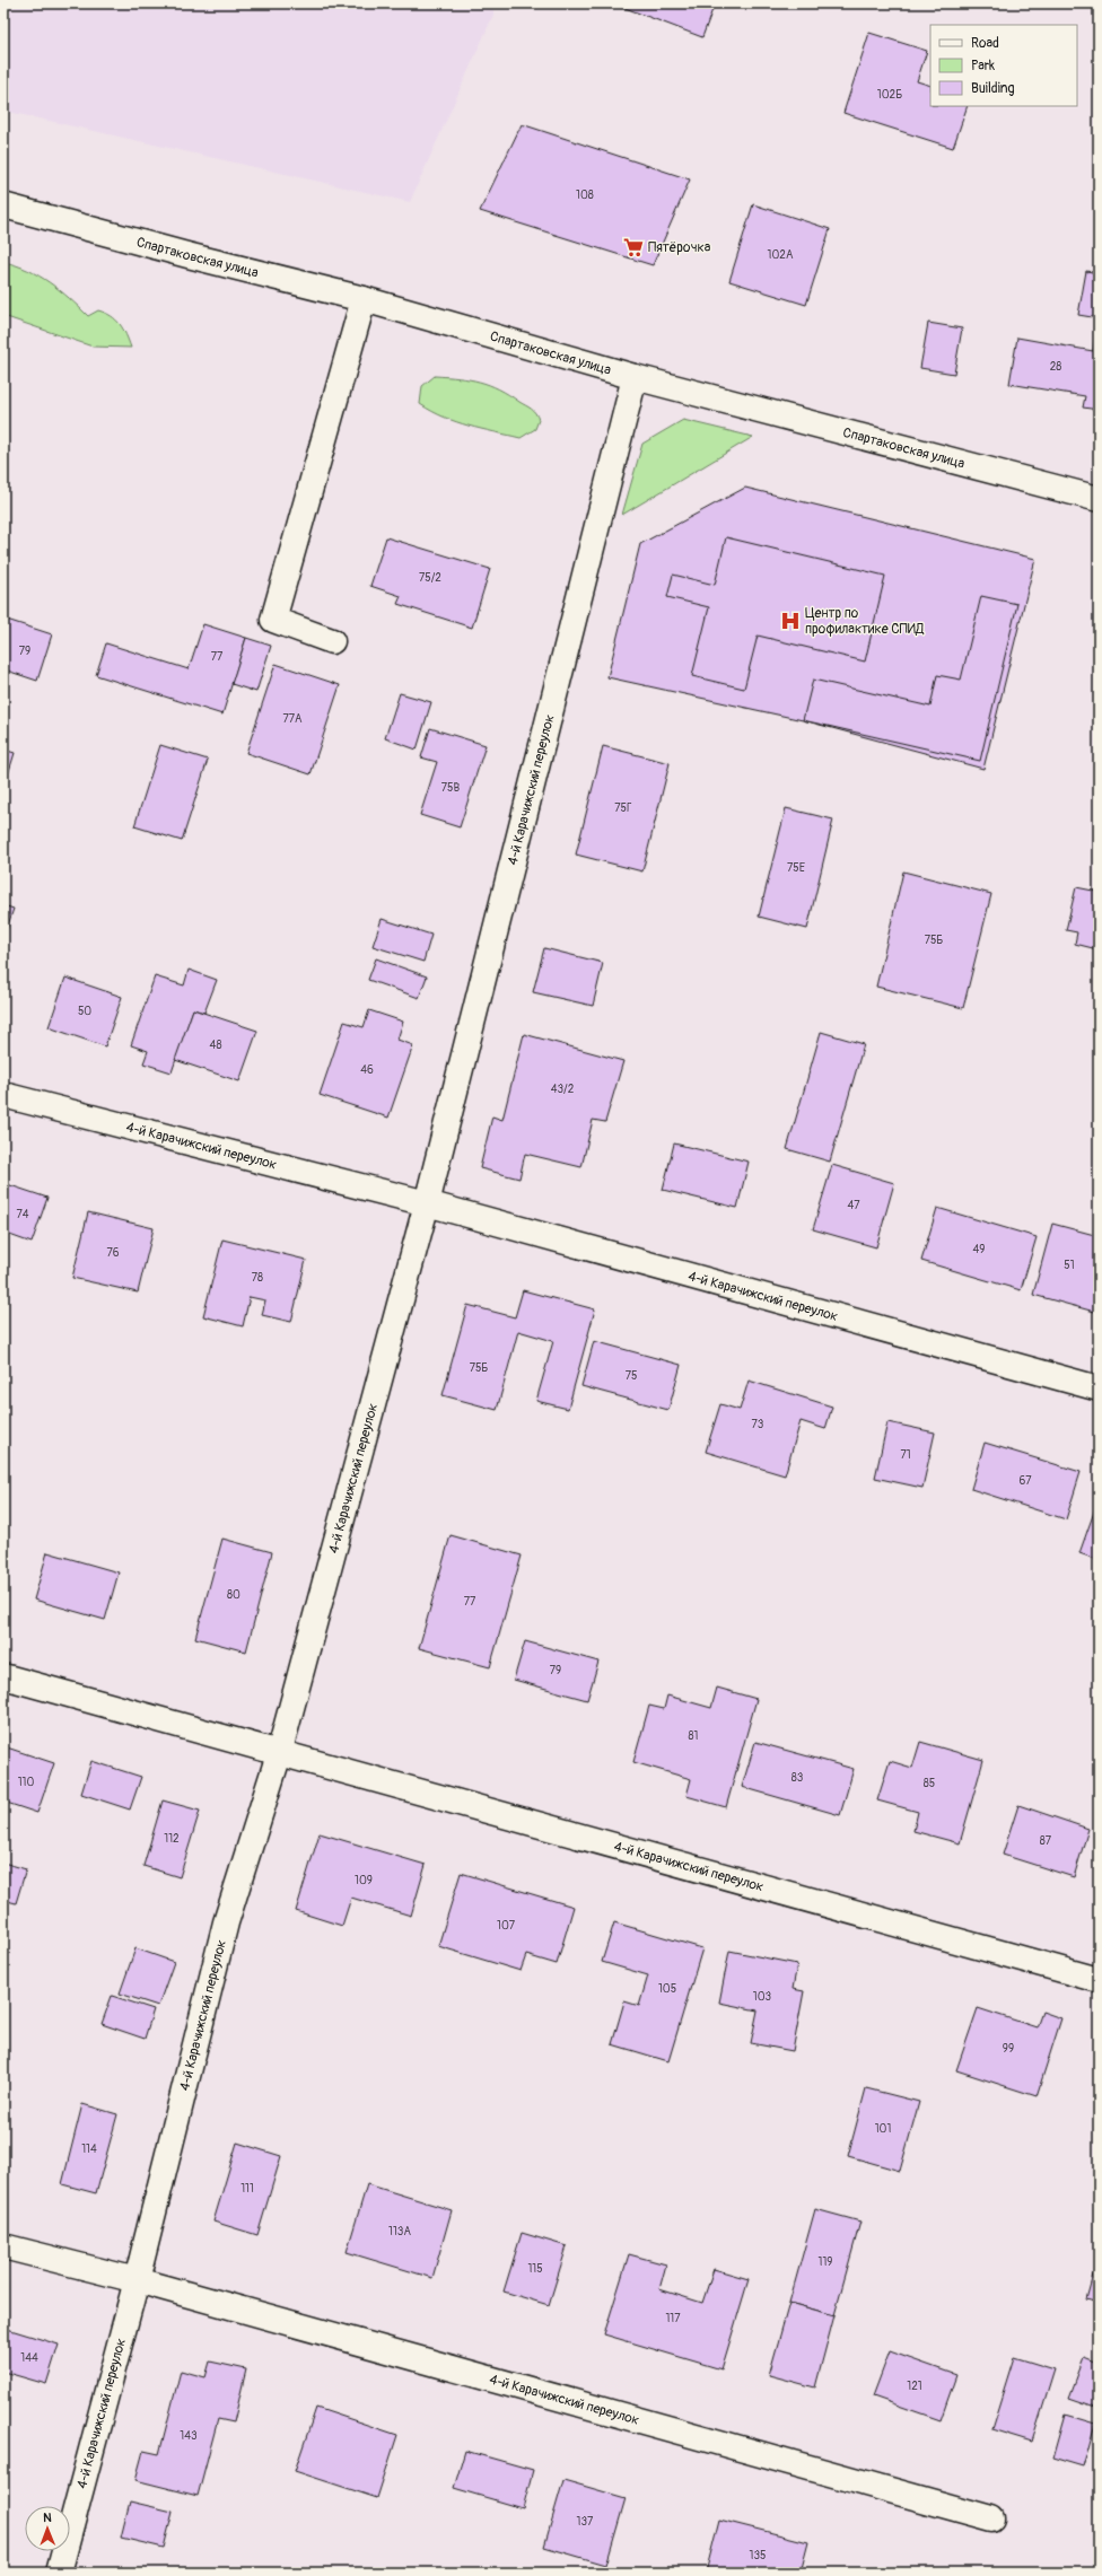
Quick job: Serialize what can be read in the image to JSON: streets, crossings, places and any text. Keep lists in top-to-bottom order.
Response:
{
  "streets": {
    "street": ["Спартаковская улица", "4-й Карачижский переулок"]
  },
  "crossings": [
    ["Спартаковская улица", "4-й Карачижский переулок"]
  ],
  "places": {
    "supermarket": ["Пятёрочка"],
    "hospital": ["Центр по профилактике СПИД"]
  },
  "house_numbers": [
    "102Б",
    "108",
    "102А",
    "28",
    "75/2",
    "79",
    "77",
    "77А",
    "75В",
    "75Г",
    "75Е",
    "75Б",
    "50",
    "48",
    "46",
    "43/2",
    "47",
    "74",
    "49",
    "76",
    "51",
    "78",
    "75Б",
    "75",
    "73",
    "71",
    "67",
    "80",
    "77",
    "79",
    "81",
    "83",
    "110",
    "85",
    "112",
    "87",
    "109",
    "107",
    "105",
    "103",
    "99",
    "101",
    "114",
    "111",
    "113А",
    "119",
    "115",
    "117",
    "144",
    "121",
    "143",
    "137",
    "135"
  ],
  "legend": ["Road", "Park", "Building"],
  "north": "top"
}
